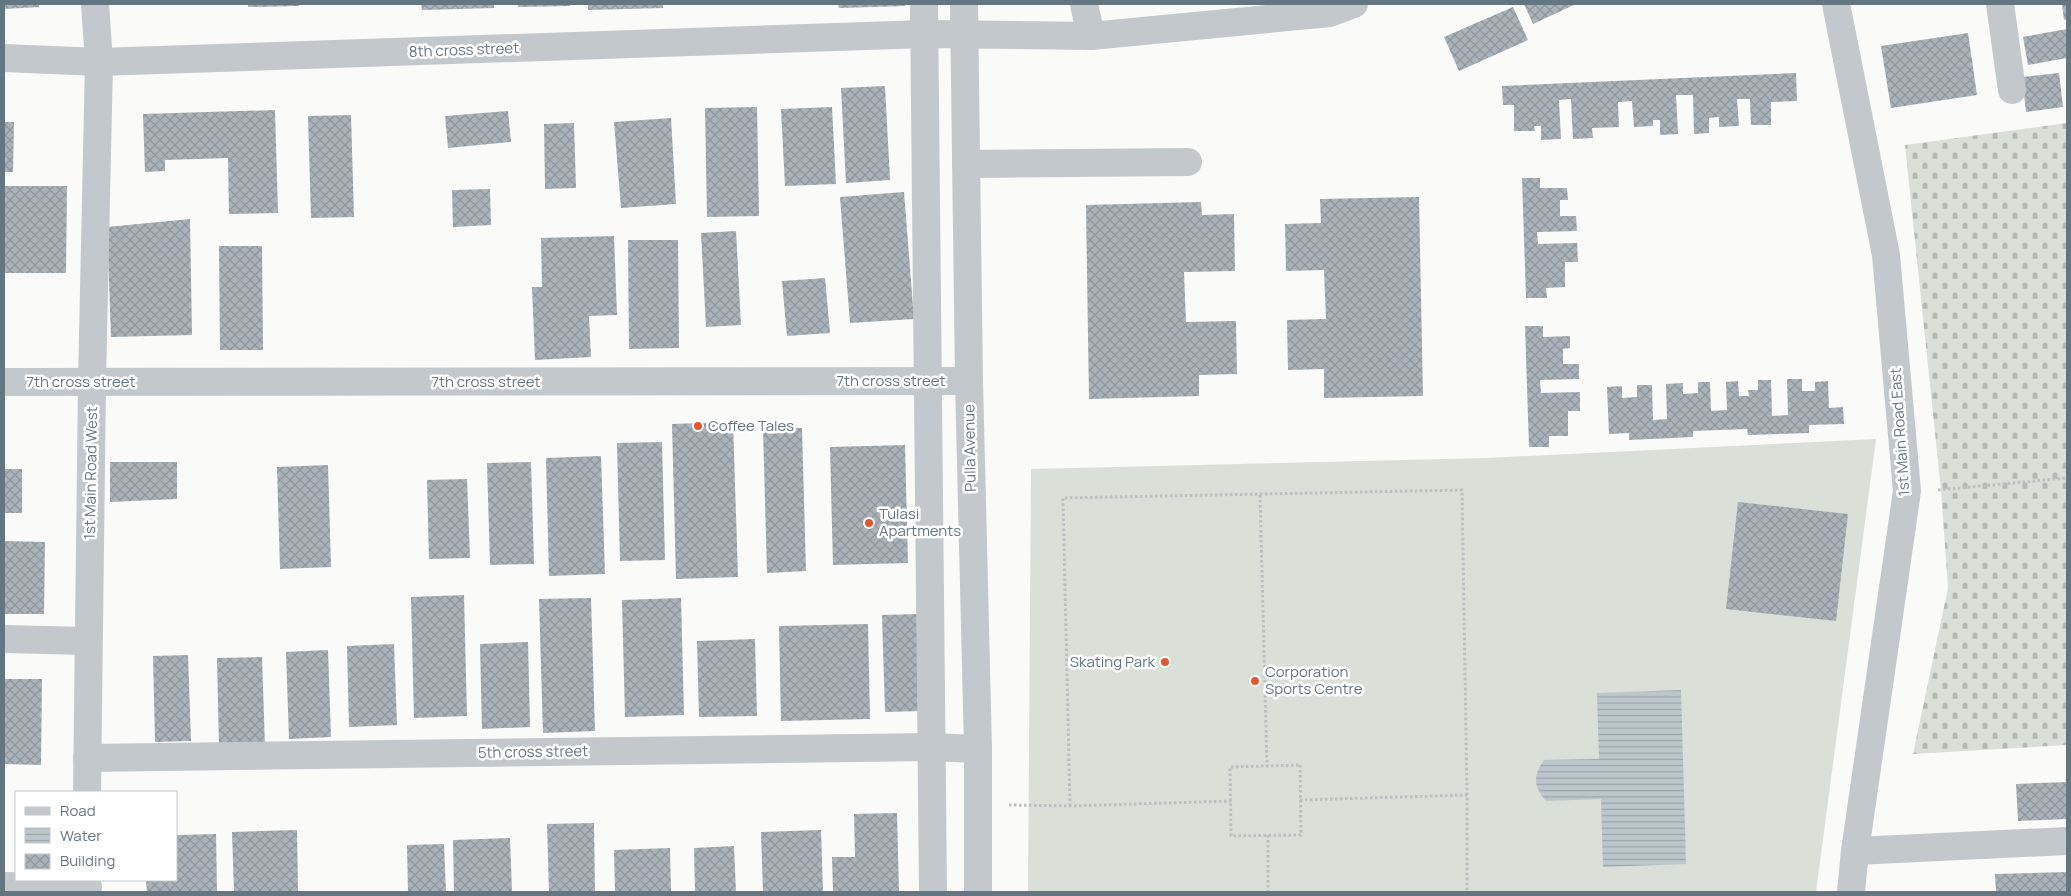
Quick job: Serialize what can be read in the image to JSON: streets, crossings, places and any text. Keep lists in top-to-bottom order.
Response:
{
  "streets": {
    "street": [
      "8th cross street",
      "7th cross street",
      "1st Main Road East",
      "Pulla Avenue",
      "1st Main Road West",
      "5th cross street"
    ]
  },
  "crossings": [
    ["8th cross street", "Pulla Avenue"],
    ["8th cross street", "1st Main Road West"],
    ["7th cross street", "Pulla Avenue"],
    ["7th cross street", "1st Main Road West"],
    ["Pulla Avenue", "5th cross street"],
    ["1st Main Road West", "5th cross street"]
  ],
  "places": [
    "Coffee Tales",
    "Tulasi Apartments",
    "Skating Park",
    "Corporation Sports Centre"
  ],
  "legend": ["Road", "Water", "Building"]
}
